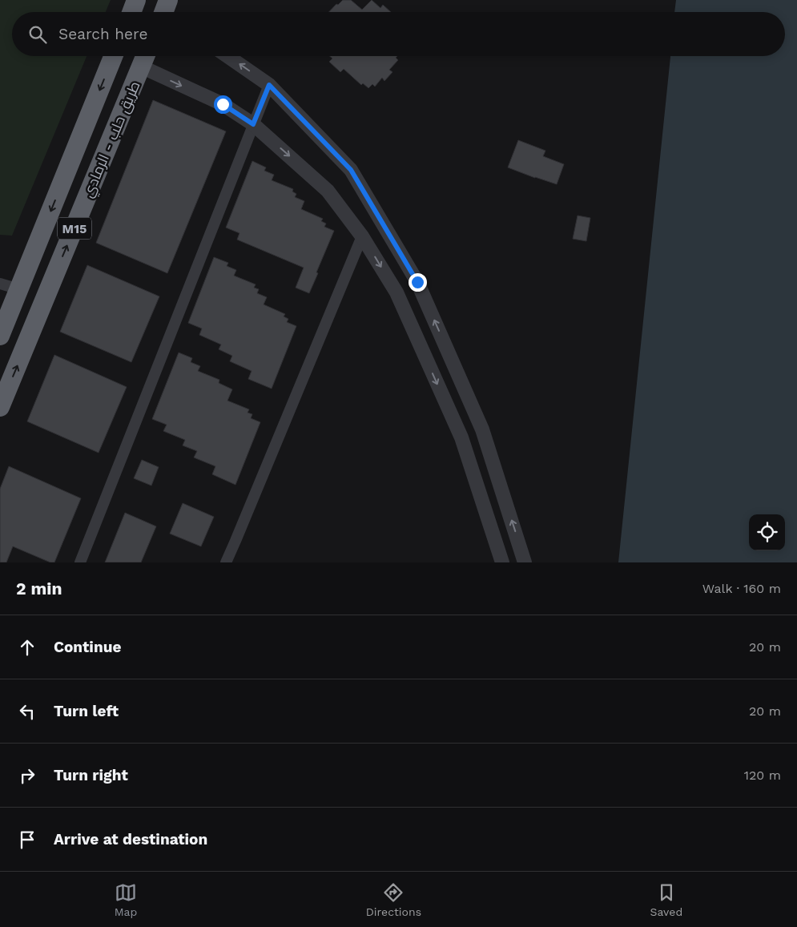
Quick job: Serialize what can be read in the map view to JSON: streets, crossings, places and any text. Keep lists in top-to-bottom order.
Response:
{
  "streets": {
    "highway": ["طريق حلب - الرمادي", "M15"]
  },
  "page": {
    "search": "Search here",
    "heading": ["2 min", "Walk · 160 m"],
    "list": [
      ["Continue", "20 m"],
      ["Turn left", "20 m"],
      ["Turn right", "120 m"],
      "Arrive at destination"
    ],
    "nav": ["Map", "Directions", "Saved"]
  }
}
